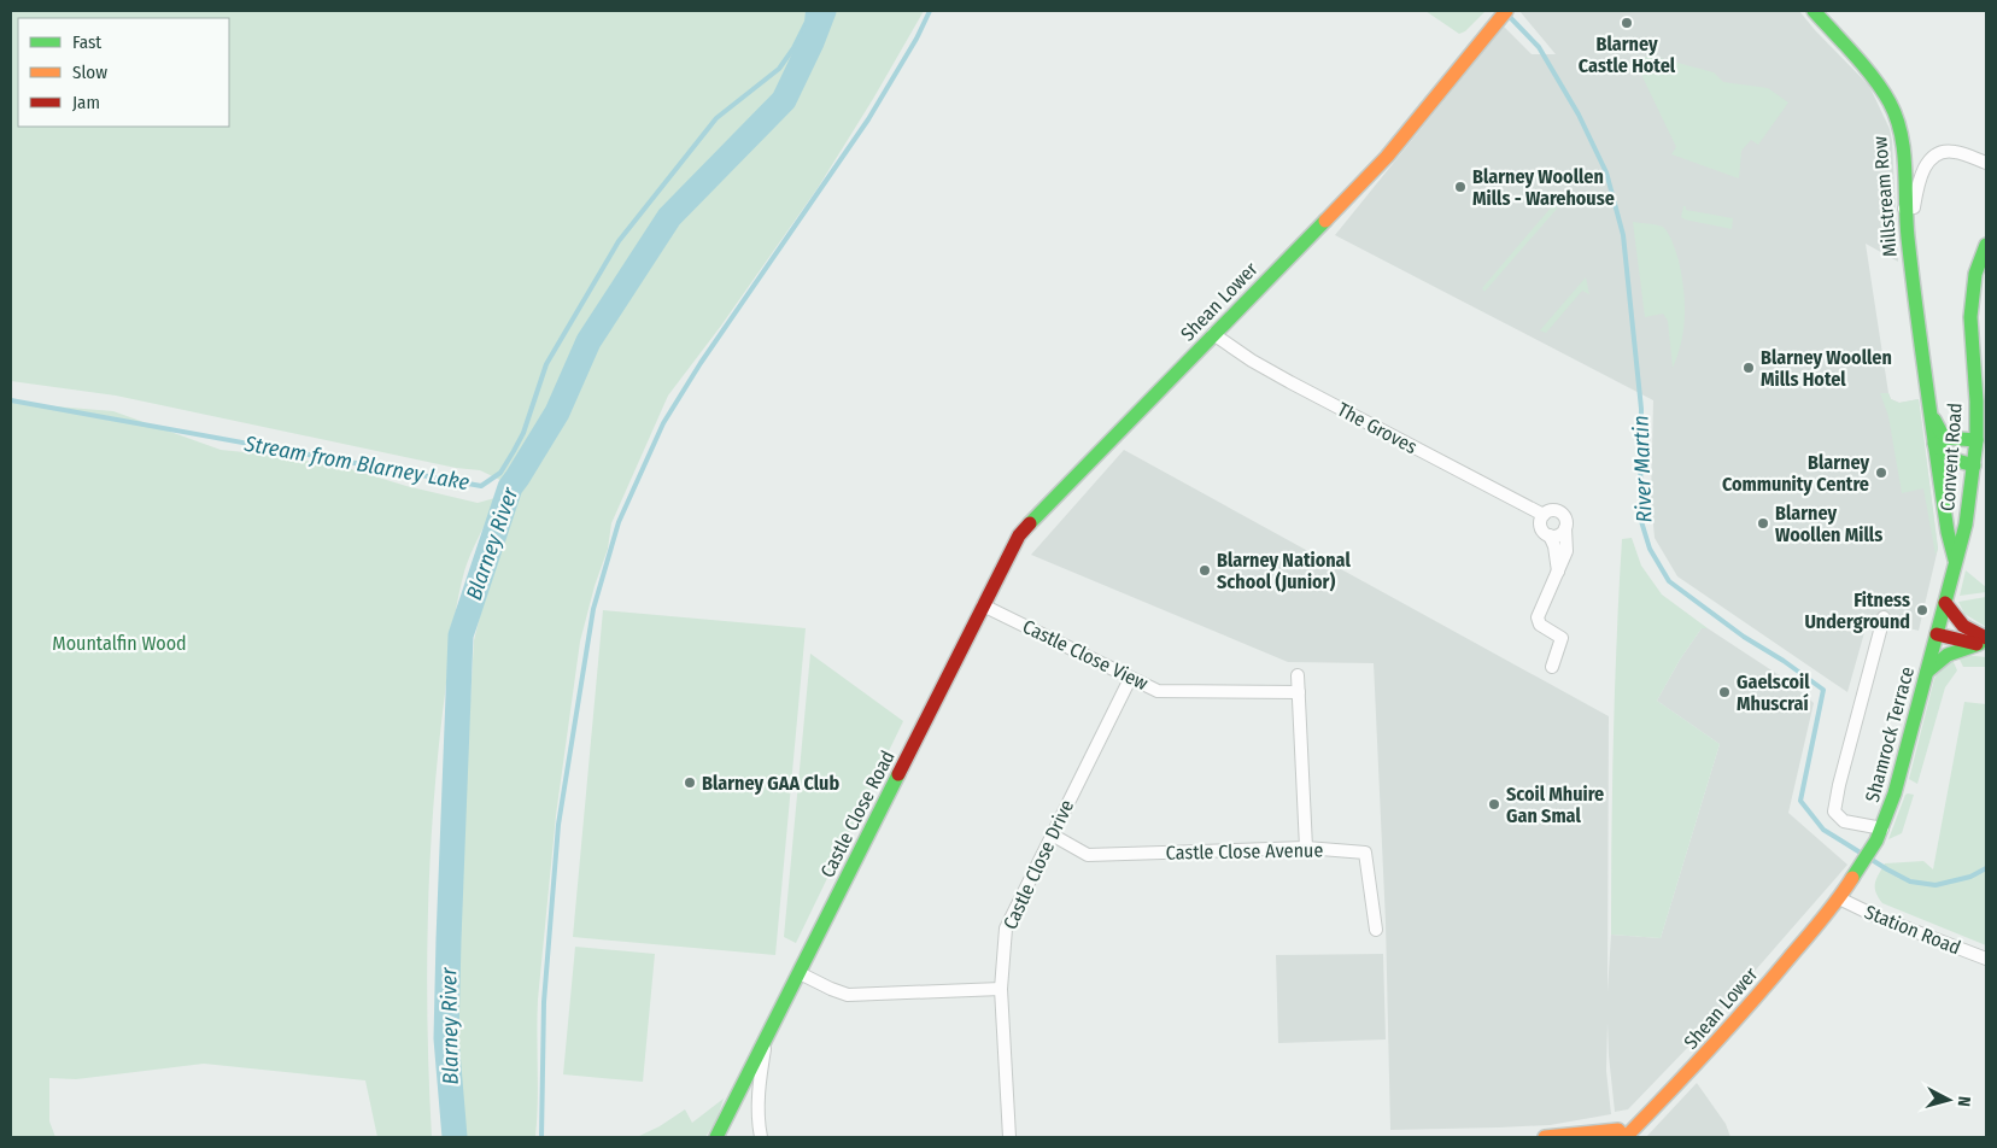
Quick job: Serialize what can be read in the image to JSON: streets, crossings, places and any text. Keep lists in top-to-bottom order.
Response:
{
  "streets": {
    "street": [
      "Millstream Row",
      "Shean Lower",
      "The Groves",
      "Convent Road",
      "Castle Close View",
      "Shamrock Terrace",
      "Castle Close Road",
      "Castle Close Avenue",
      "Castle Close Drive",
      "Station Road"
    ]
  },
  "crossings": [
    ["Millstream Row", "Convent Road"],
    ["Shean Lower", "The Groves"],
    ["Shean Lower", "Castle Close View"],
    ["Shean Lower", "Shamrock Terrace"],
    ["Shean Lower", "Castle Close Road"],
    ["Shean Lower", "Station Road"],
    ["Convent Road", "Shamrock Terrace"],
    ["Castle Close View", "Castle Close Road"],
    ["Castle Close View", "Castle Close Drive"],
    ["Shamrock Terrace", "Station Road"],
    ["Castle Close Avenue", "Castle Close Drive"]
  ],
  "water": ["Stream from Blarney Lake", "River Martin", "Blarney River"],
  "parks": ["Mountalfin Wood"],
  "places": [
    "Blarney Castle Hotel",
    "Blarney Woollen Mills - Warehouse",
    "Blarney Woollen Mills Hotel",
    "Blarney Community Centre",
    "Blarney Woollen Mills",
    "Blarney National School (Junior)",
    "Fitness Underground",
    "Gaelscoil Mhuscraí",
    "Blarney GAA Club",
    "Scoil Mhuire Gan Smal"
  ],
  "legend": ["Fast", "Slow", "Jam"],
  "north": "right"
}
